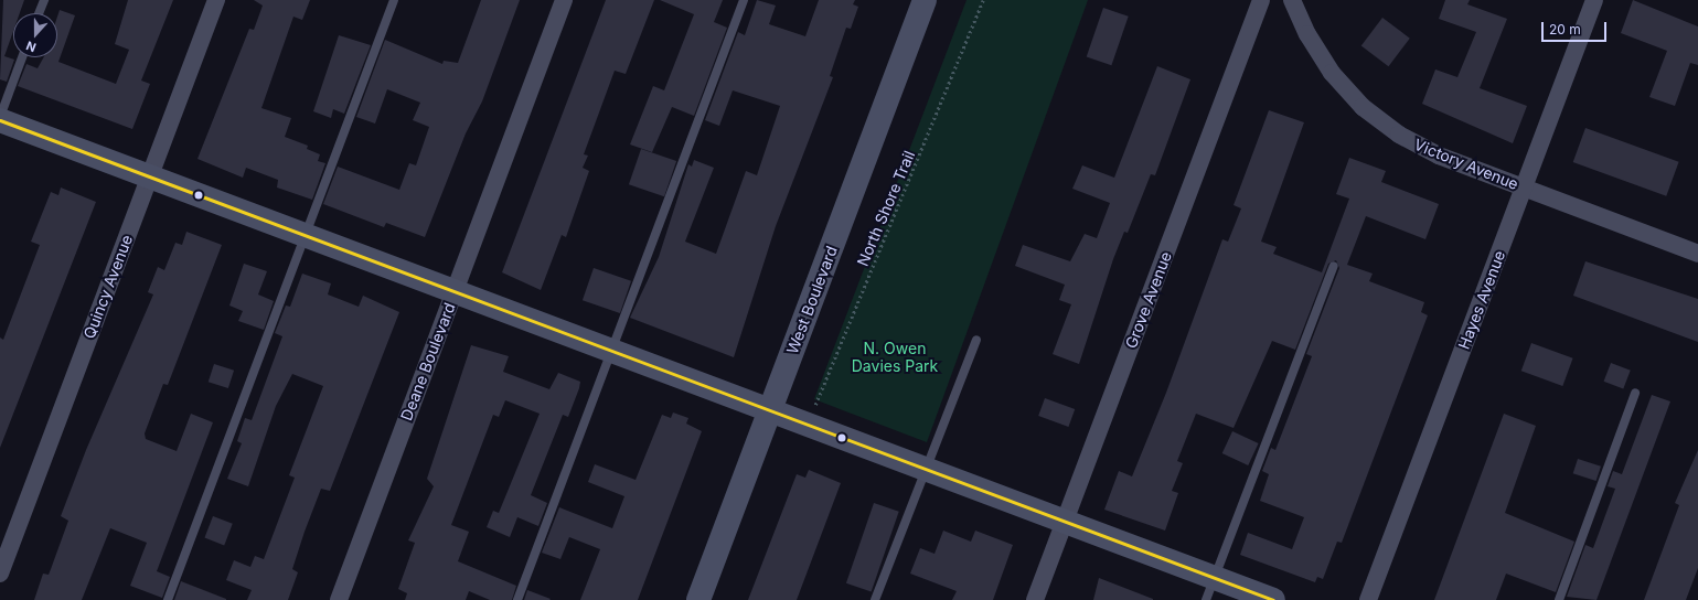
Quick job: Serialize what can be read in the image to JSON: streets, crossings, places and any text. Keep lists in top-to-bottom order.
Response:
{
  "streets": {
    "street": [
      "Victory Avenue",
      "Quincy Avenue",
      "West Boulevard",
      "Grove Avenue",
      "Hayes Avenue",
      "Deane Boulevard"
    ],
    "path": ["North Shore Trail"]
  },
  "crossings": [
    ["Victory Avenue", "Hayes Avenue"]
  ],
  "parks": ["N. Owen Davies Park"],
  "scale_bar": "20 m",
  "north": "bottom"
}
